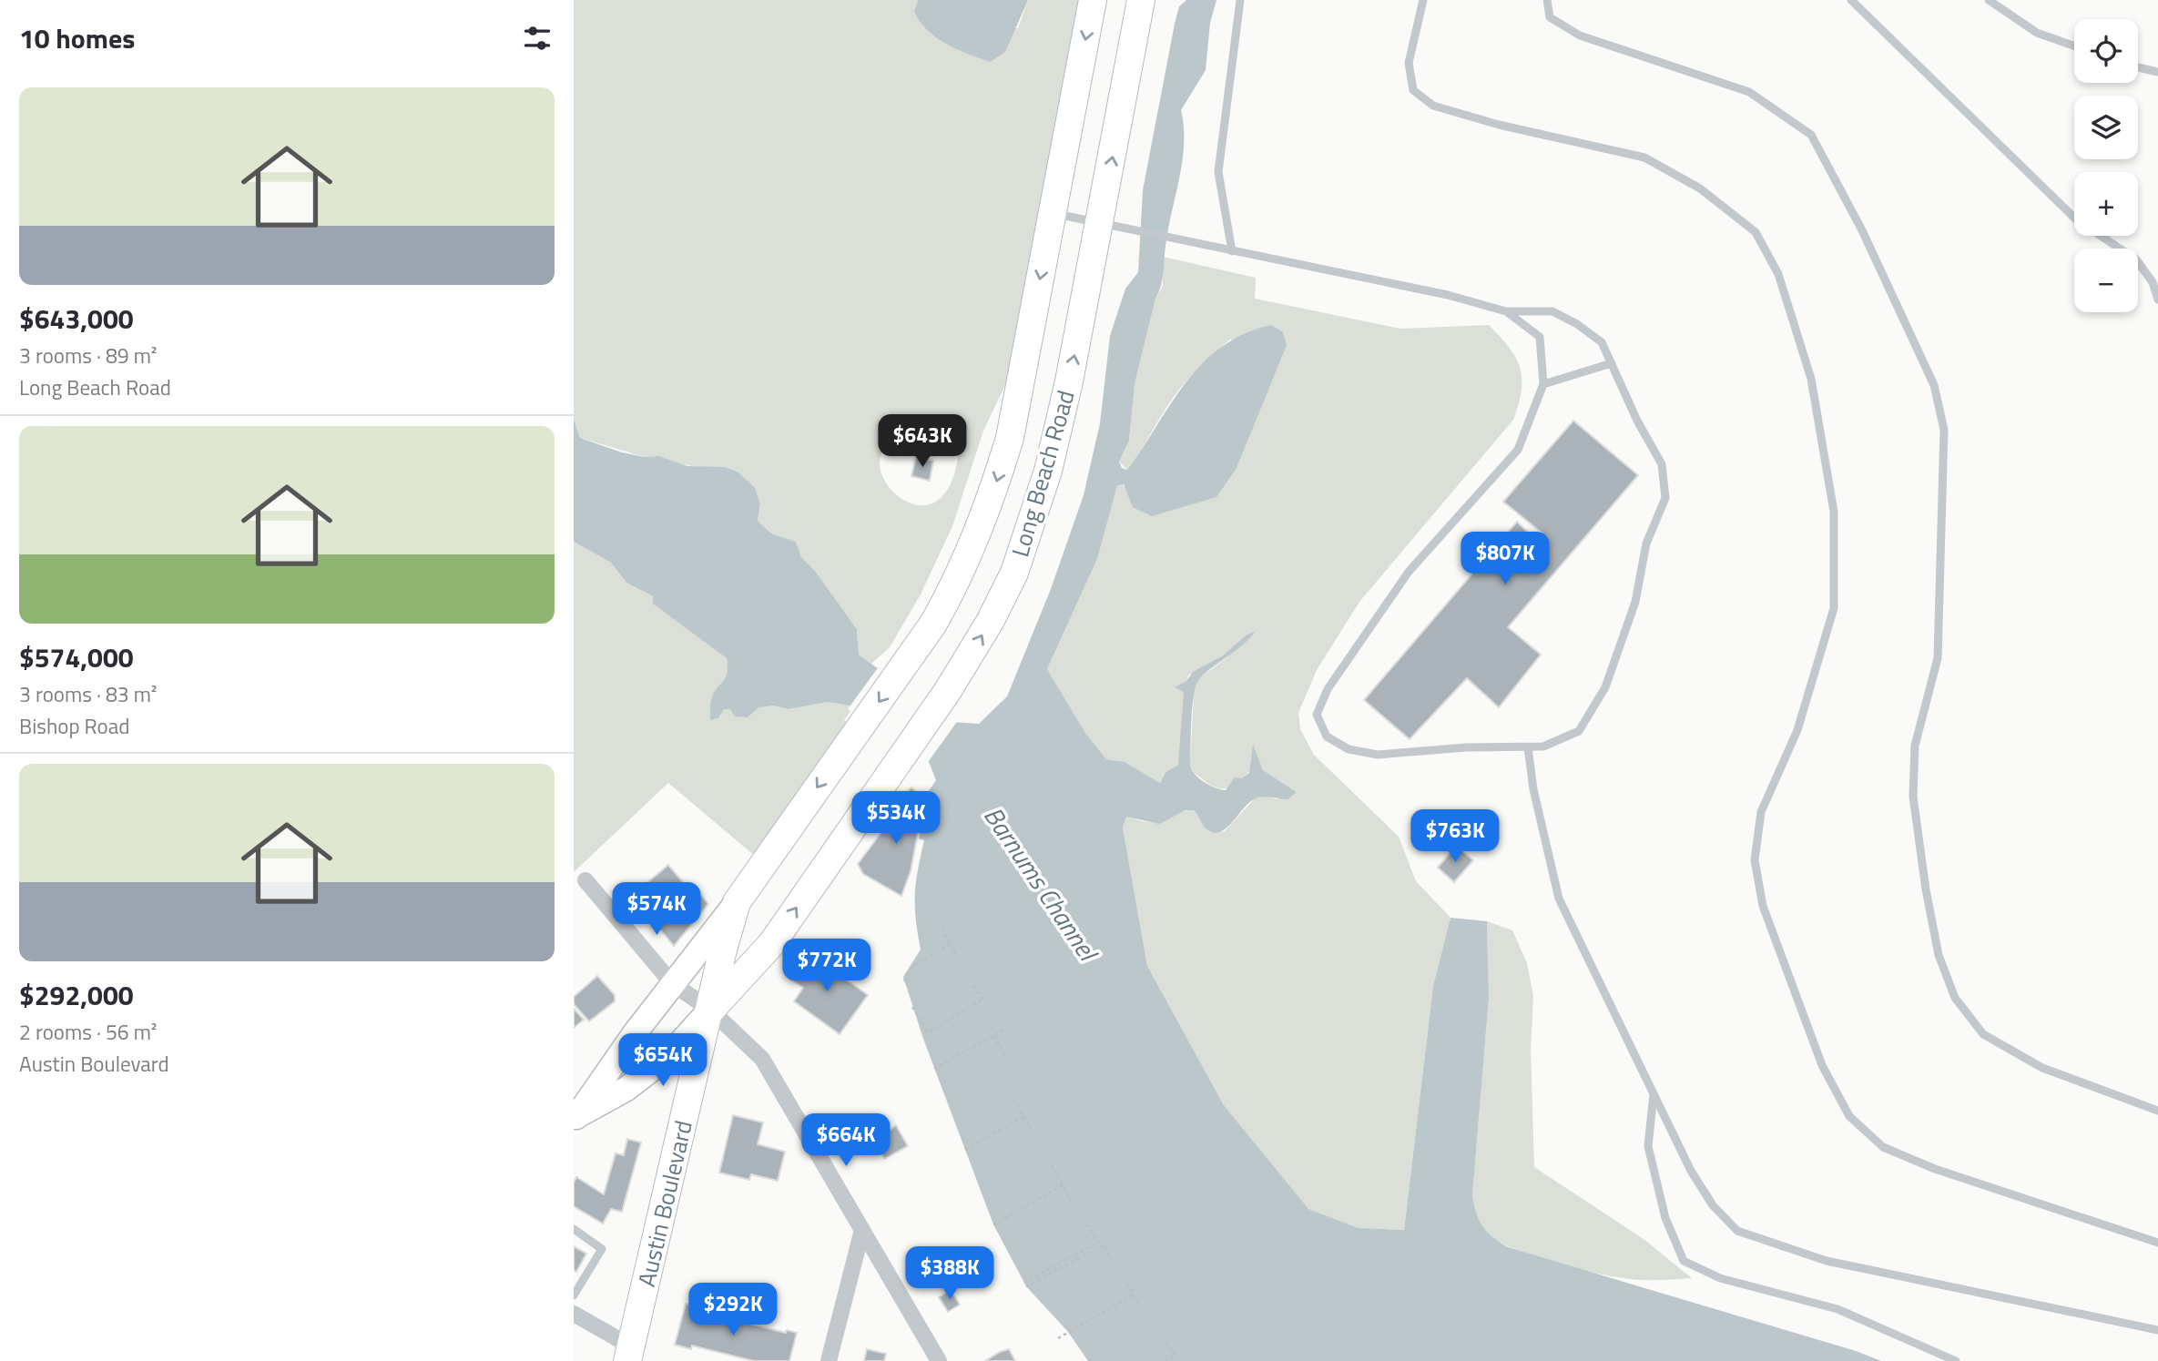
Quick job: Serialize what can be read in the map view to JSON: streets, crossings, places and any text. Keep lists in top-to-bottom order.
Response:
{
  "streets": {
    "main road": ["Long Beach Road", "Austin Boulevard"]
  },
  "crossings": [
    ["Long Beach Road", "Austin Boulevard"]
  ],
  "water": ["Barnums Channel"],
  "page": {
    "heading": "10 homes",
    "map_buttons": ["+", "−"],
    "list": [
      {
        "name": "$643,000",
        "note": "3 rooms · 89 m² · Long Beach Road"
      },
      {
        "name": "$574,000",
        "note": "3 rooms · 83 m² · Bishop Road"
      },
      {
        "name": "$292,000",
        "note": "2 rooms · 56 m² · Austin Boulevard"
      }
    ],
    "price": [
      "$643K",
      "$807K",
      "$534K",
      "$763K",
      "$574K",
      "$772K",
      "$654K",
      "$664K",
      "$388K",
      "$292K"
    ]
  }
}
